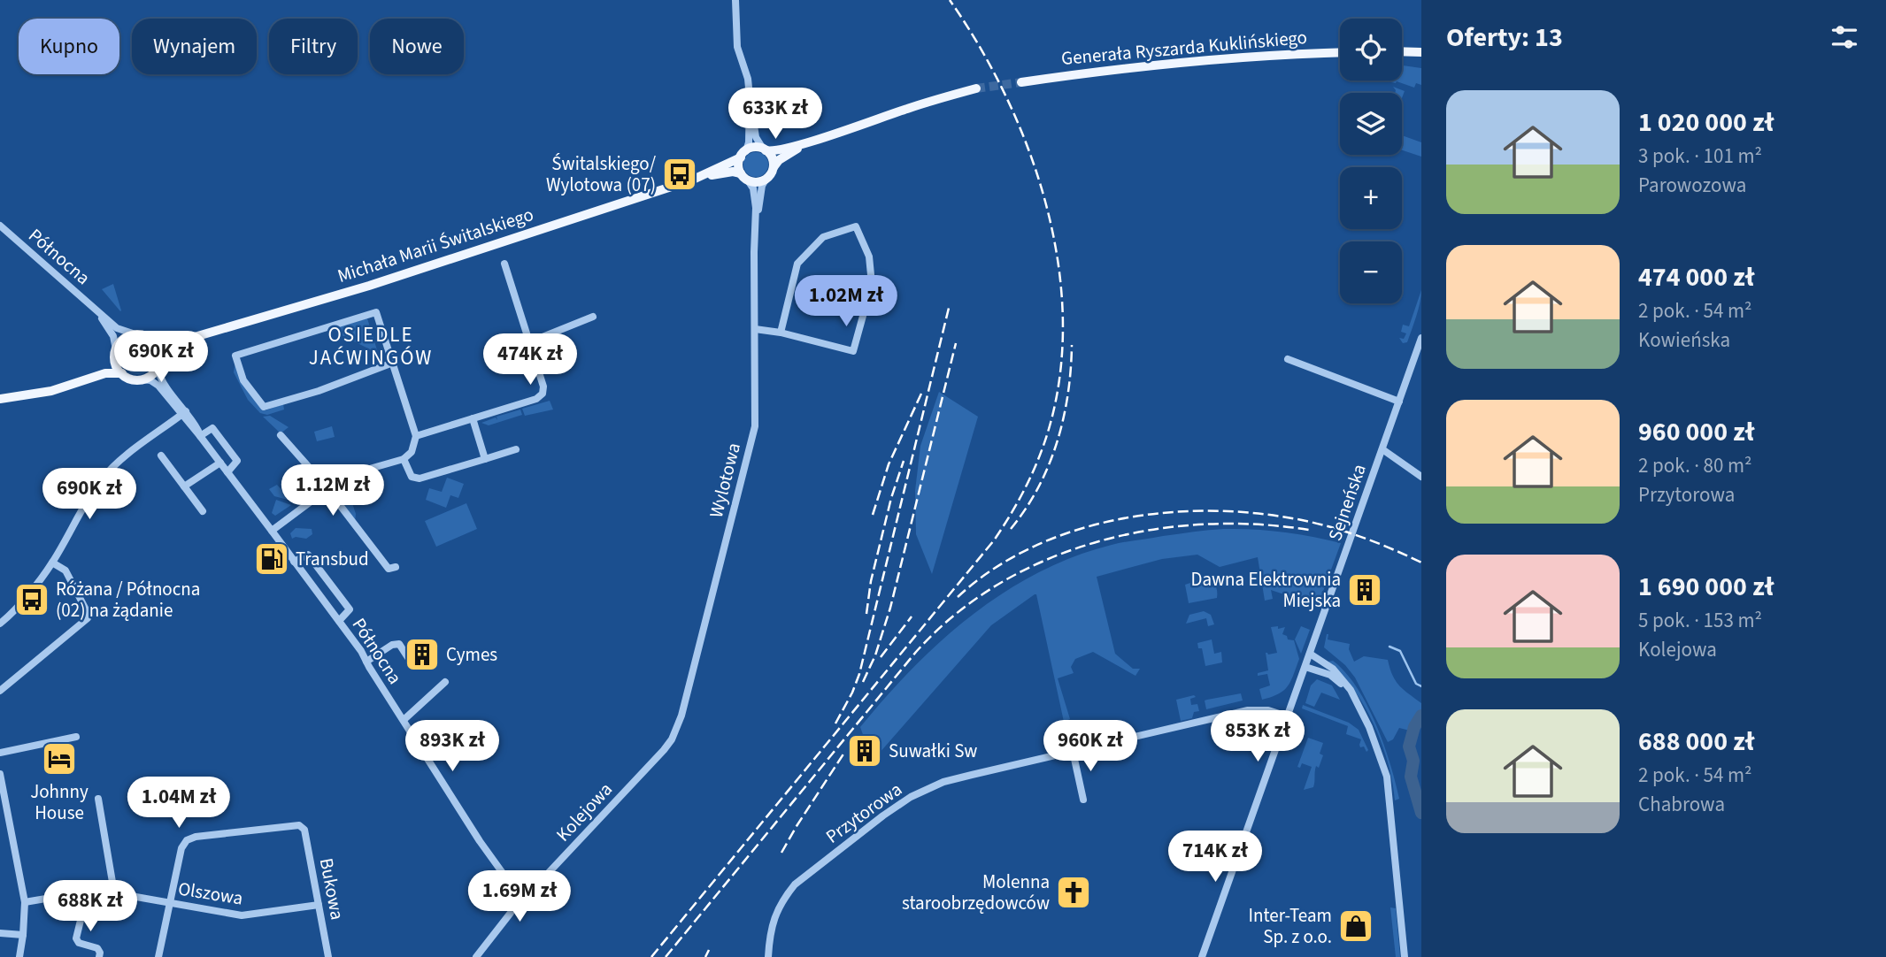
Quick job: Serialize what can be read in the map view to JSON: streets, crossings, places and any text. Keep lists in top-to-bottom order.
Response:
{
  "streets": {
    "main road": ["Generała Ryszarda Kuklińskiego", "Michała Marii Świtalskiego"],
    "street": [
      "Północna",
      "Wylotowa",
      "Sejneńska",
      "Kolejowa",
      "Przytorowa",
      "Bukowa",
      "Olszowa"
    ]
  },
  "crossings": [
    ["Michała Marii Świtalskiego", "Północna"],
    ["Michała Marii Świtalskiego", "Wylotowa"],
    ["Północna", "Kolejowa"],
    ["Wylotowa", "Kolejowa"],
    ["Sejneńska", "Przytorowa"],
    ["Bukowa", "Olszowa"]
  ],
  "districts": ["OSIEDLE JAĆWINGÓW"],
  "places": {
    "bus stop": ["Świtalskiego/ Wylotowa (07)", "Różana / Północna (02) na żądanie"],
    "fuel station": ["Transbud"],
    "building": ["Dawna Elektrownia Miejska", "Cymes", "Suwałki Sw"],
    "hotel": ["Johnny House"],
    "church": ["Molenna staroobrzędowców"],
    "shop": ["Inter-Team Sp. z o.o."]
  },
  "page": {
    "heading": "Oferty: 13",
    "map_buttons": ["+", "−"],
    "chip": [
      "Kupno",
      "Wynajem",
      "Filtry",
      "Nowe"
    ],
    "list": [
      {
        "name": "1 020 000 zł",
        "note": "3 pok. · 101 m² · Parowozowa"
      },
      {
        "name": "474 000 zł",
        "note": "2 pok. · 54 m² · Kowieńska"
      },
      {
        "name": "960 000 zł",
        "note": "2 pok. · 80 m² · Przytorowa"
      },
      {
        "name": "1 690 000 zł",
        "note": "5 pok. · 153 m² · Kolejowa"
      },
      {
        "name": "688 000 zł",
        "note": "2 pok. · 54 m² · Chabrowa"
      }
    ],
    "price": [
      "633K zł",
      "1.02M zł",
      "690K zł",
      "474K zł",
      "1.12M zł",
      "690K zł",
      "853K zł",
      "893K zł",
      "960K zł",
      "1.04M zł",
      "714K zł",
      "1.69M zł",
      "688K zł"
    ]
  }
}
